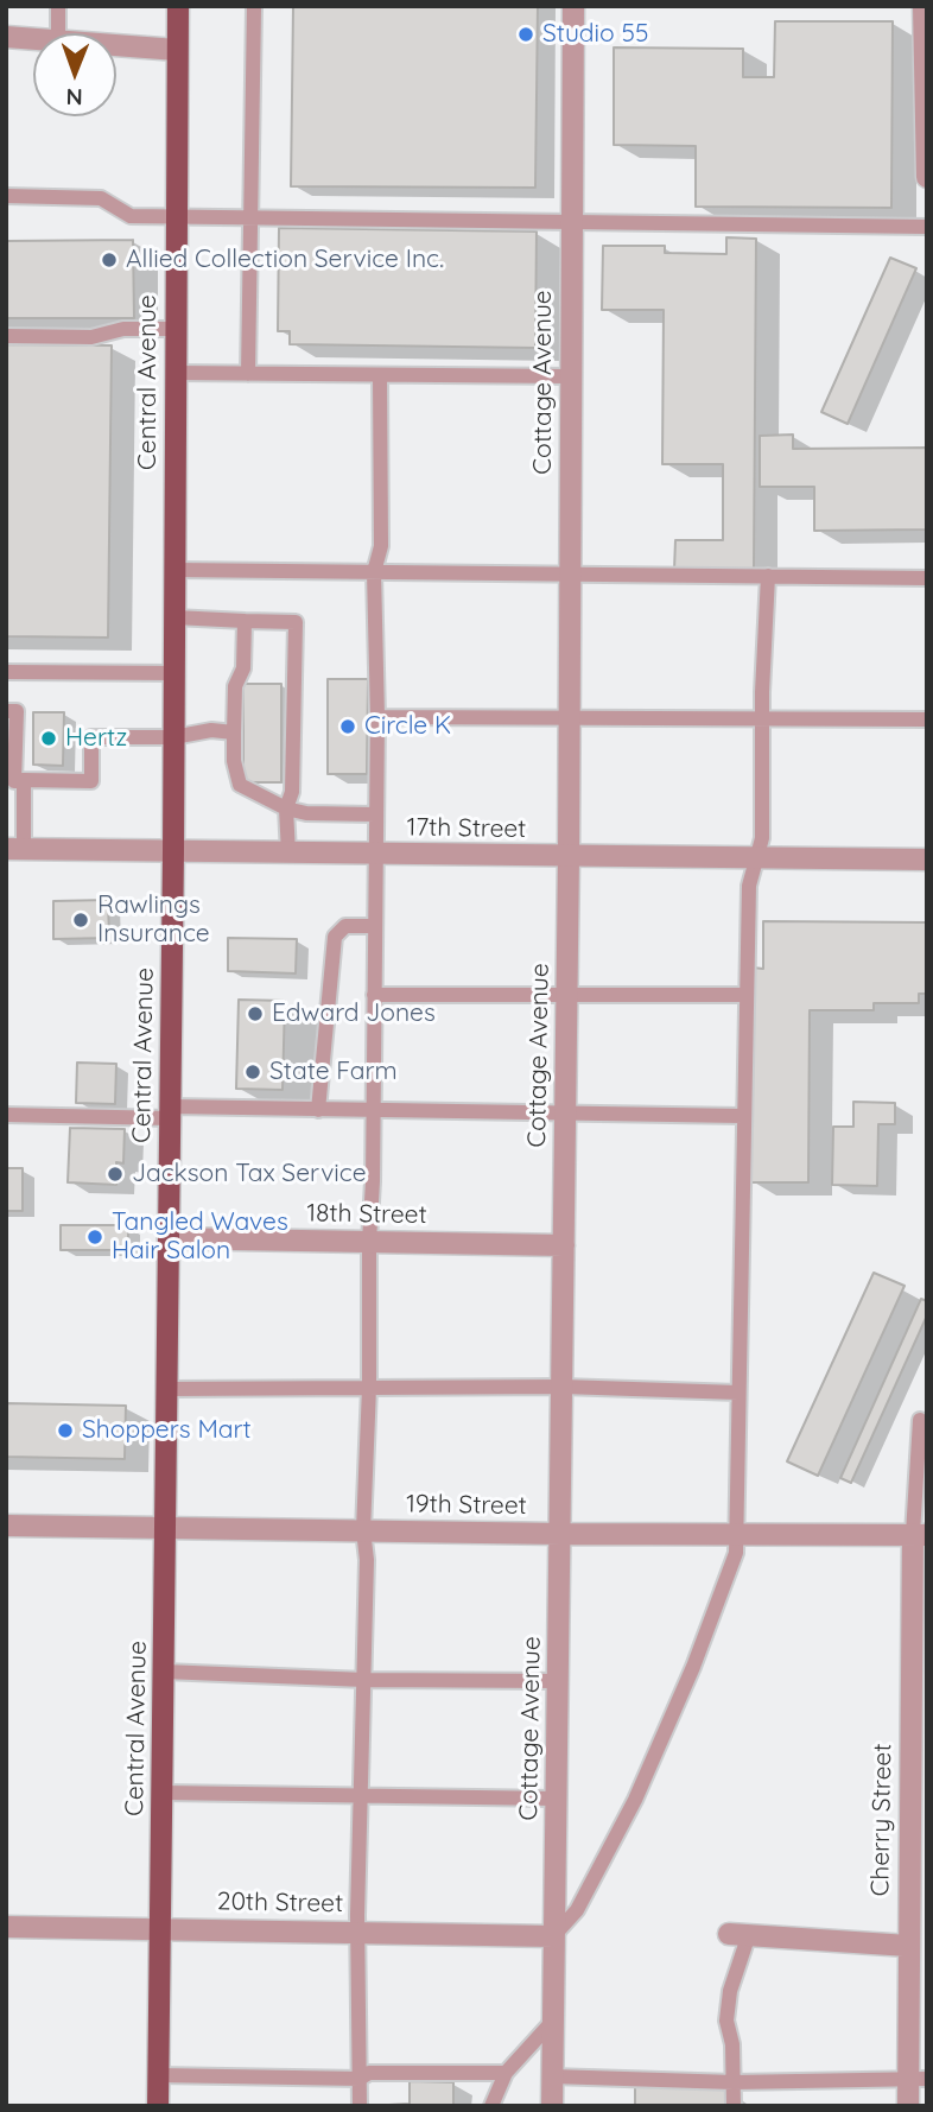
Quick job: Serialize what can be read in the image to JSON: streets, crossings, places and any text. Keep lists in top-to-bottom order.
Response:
{
  "streets": {
    "main road": ["Central Avenue"],
    "street": [
      "Cottage Avenue",
      "17th Street",
      "18th Street",
      "19th Street",
      "Cherry Street",
      "20th Street"
    ]
  },
  "crossings": [
    ["Central Avenue", "17th Street"],
    ["Central Avenue", "18th Street"],
    ["Central Avenue", "19th Street"],
    ["Central Avenue", "20th Street"],
    ["Cottage Avenue", "17th Street"],
    ["Cottage Avenue", "18th Street"],
    ["Cottage Avenue", "19th Street"],
    ["Cottage Avenue", "20th Street"],
    ["19th Street", "Cherry Street"]
  ],
  "places": [
    "Studio 55",
    "Allied Collection Service Inc.",
    "Circle K",
    "Hertz",
    "Rawlings Insurance",
    "Edward Jones",
    "State Farm",
    "Jackson Tax Service",
    "Tangled Waves Hair Salon",
    "Shoppers Mart"
  ],
  "north": "bottom"
}
